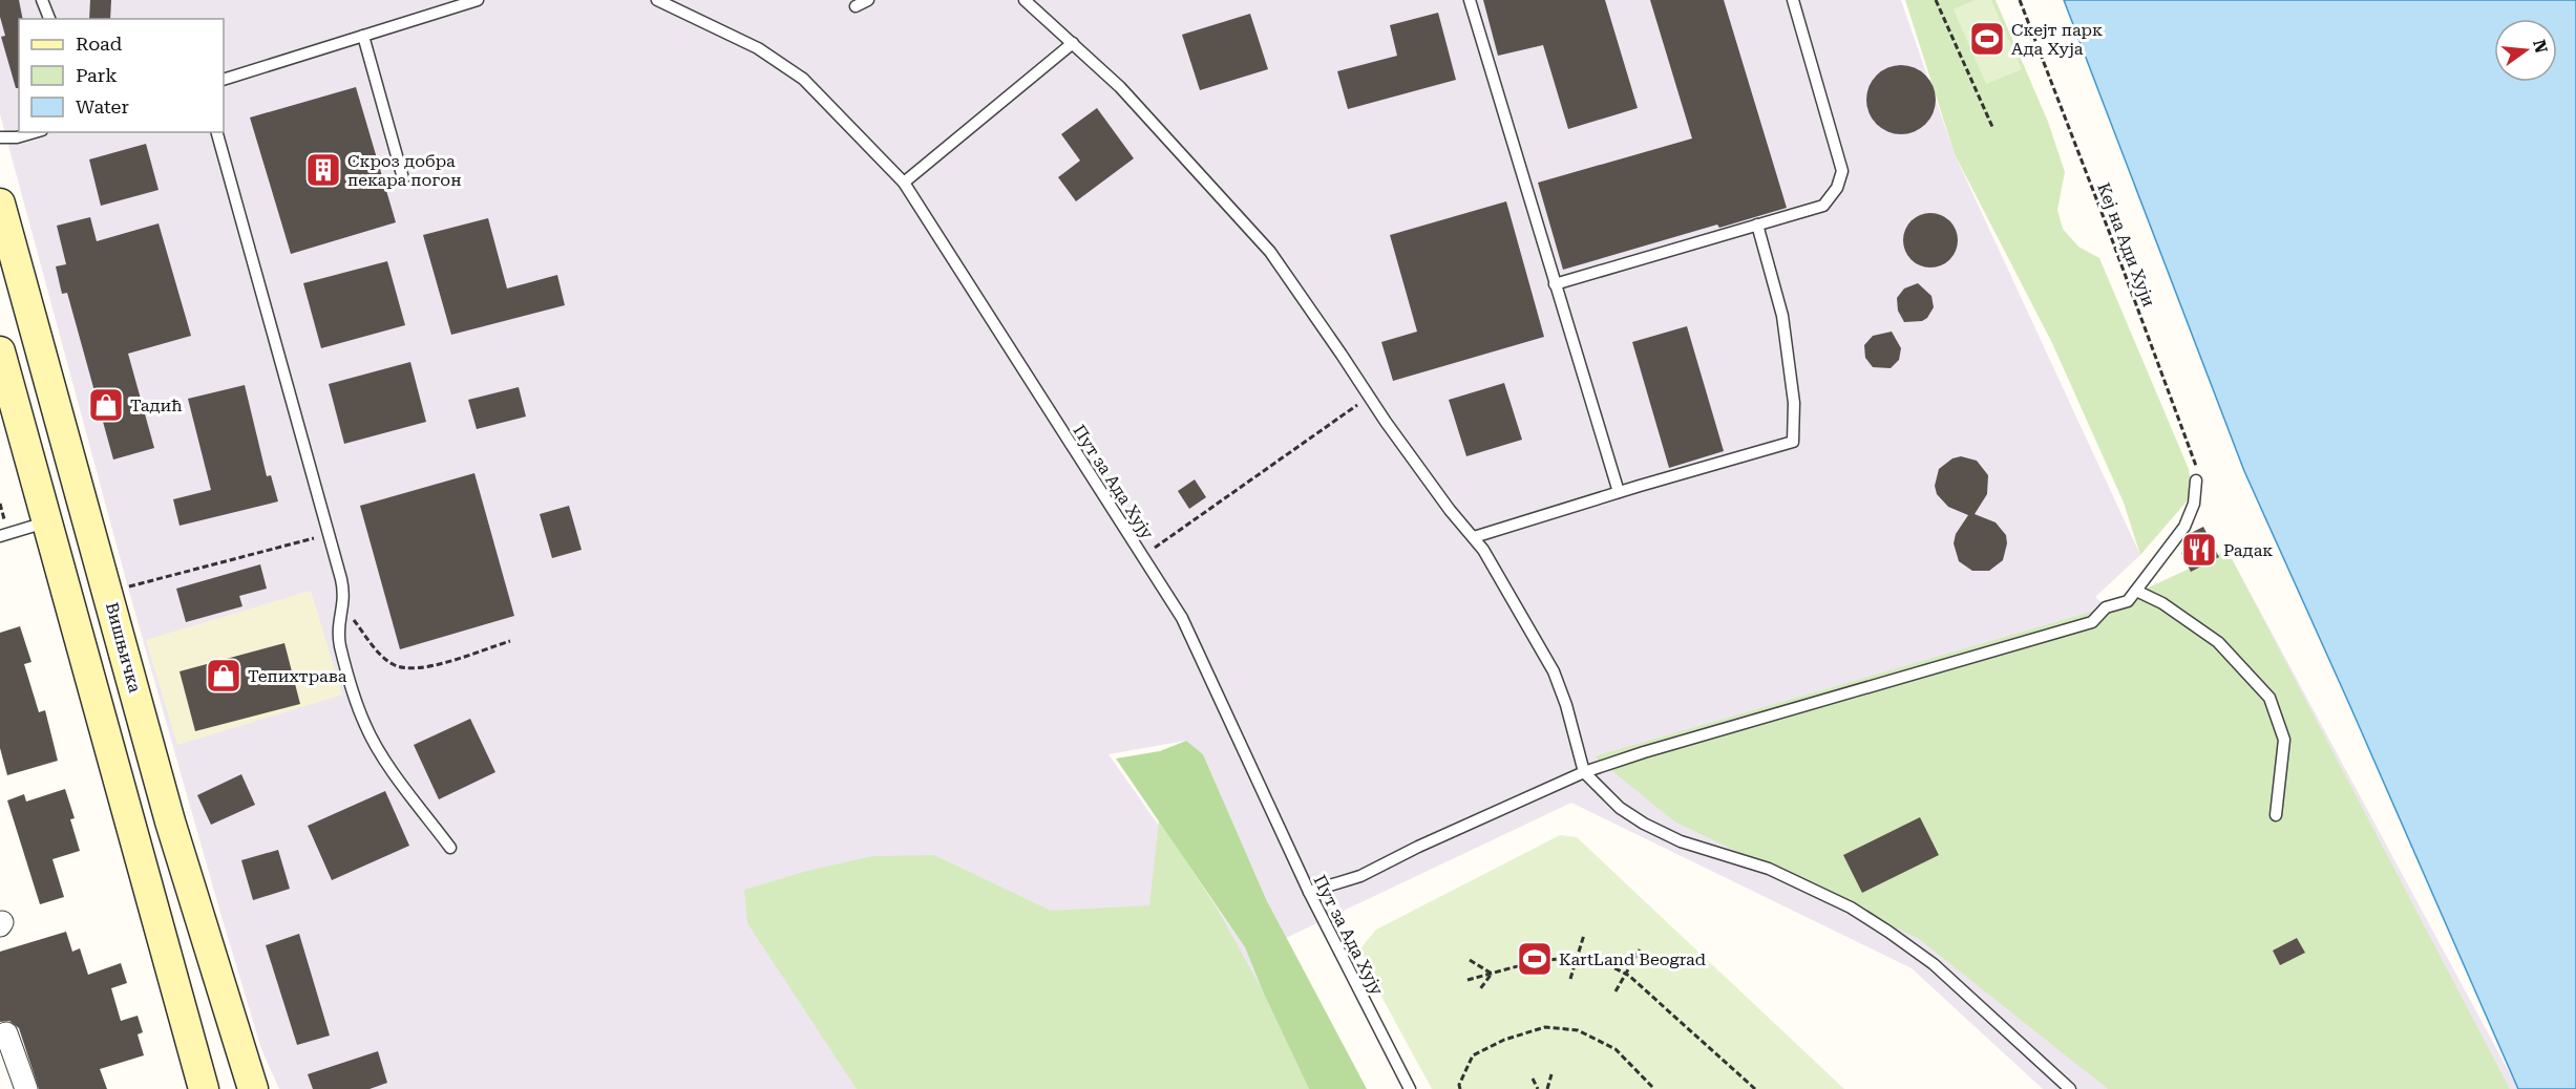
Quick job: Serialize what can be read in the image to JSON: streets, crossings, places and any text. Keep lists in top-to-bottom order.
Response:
{
  "streets": {
    "main road": ["Вишњичка"],
    "lane": ["Пут за Ада Хују"],
    "path": ["Кеј на Ади Хуји"]
  },
  "places": {
    "sports": ["Скејт парк Ада Хуја", "KartLand Beograd"],
    "building": ["Скроз добра пекара погон"],
    "shop": ["Тадић", "Тепихтрава"],
    "restaurant": ["Радак"]
  },
  "legend": ["Road", "Park", "Water"],
  "north": "right"
}
